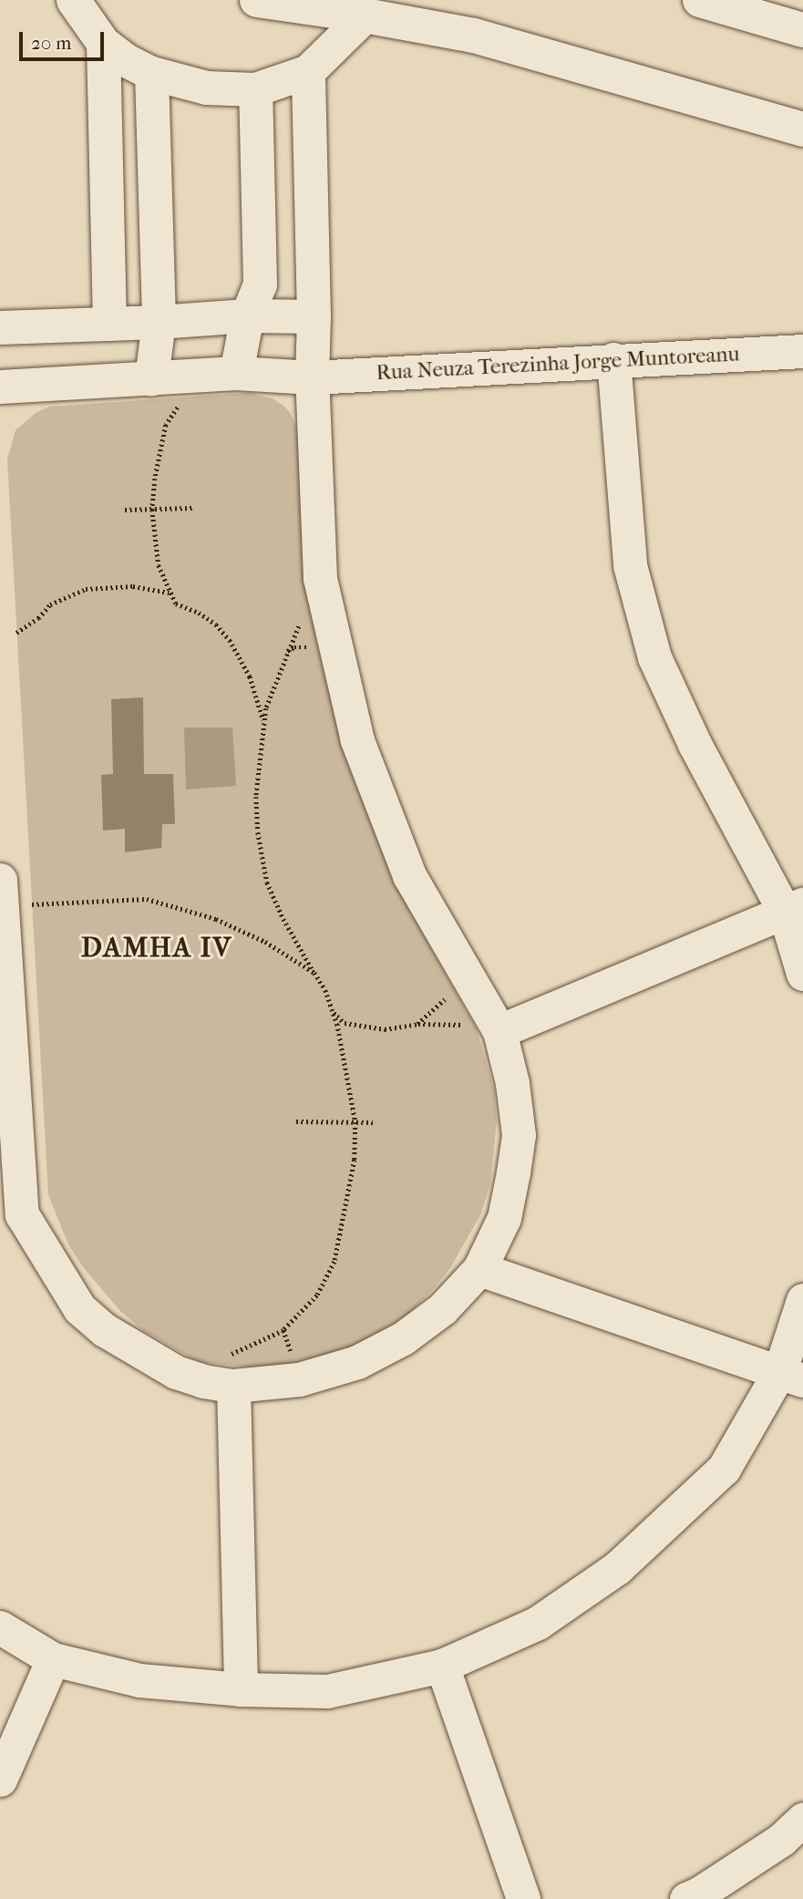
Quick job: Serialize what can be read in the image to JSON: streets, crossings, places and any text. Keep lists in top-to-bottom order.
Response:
{
  "streets": {
    "street": ["Rua Neuza Terezinha Jorge Muntoreanu"]
  },
  "districts": ["DAMHA IV"],
  "scale_bar": "20 m"
}
